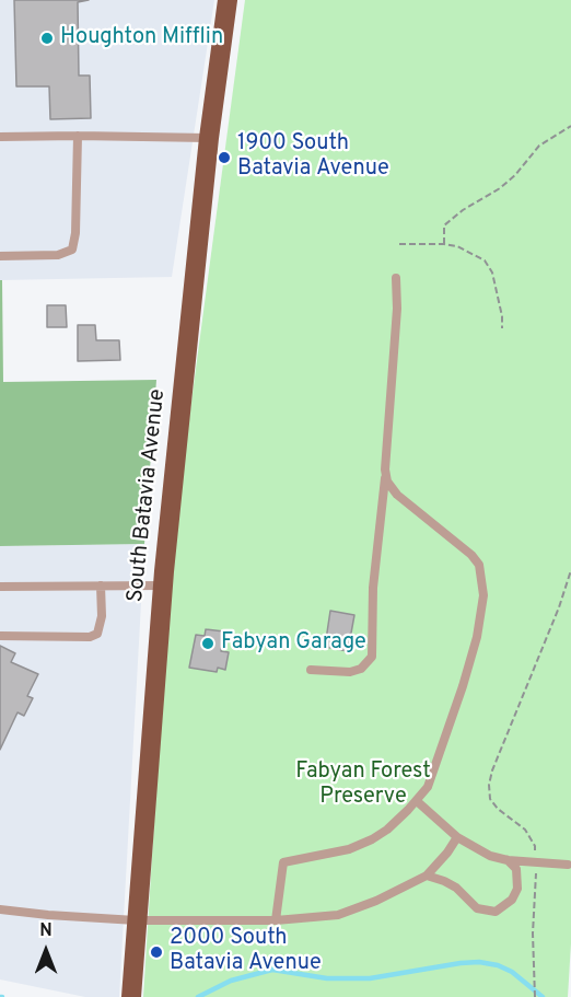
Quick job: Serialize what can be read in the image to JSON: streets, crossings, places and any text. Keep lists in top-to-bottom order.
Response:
{
  "streets": {
    "main road": ["South Batavia Avenue"]
  },
  "parks": ["Fabyan Forest Preserve"],
  "places": [
    "Houghton Mifflin",
    "1900 South Batavia Avenue",
    "Fabyan Garage",
    "2000 South Batavia Avenue"
  ],
  "north": "top"
}
